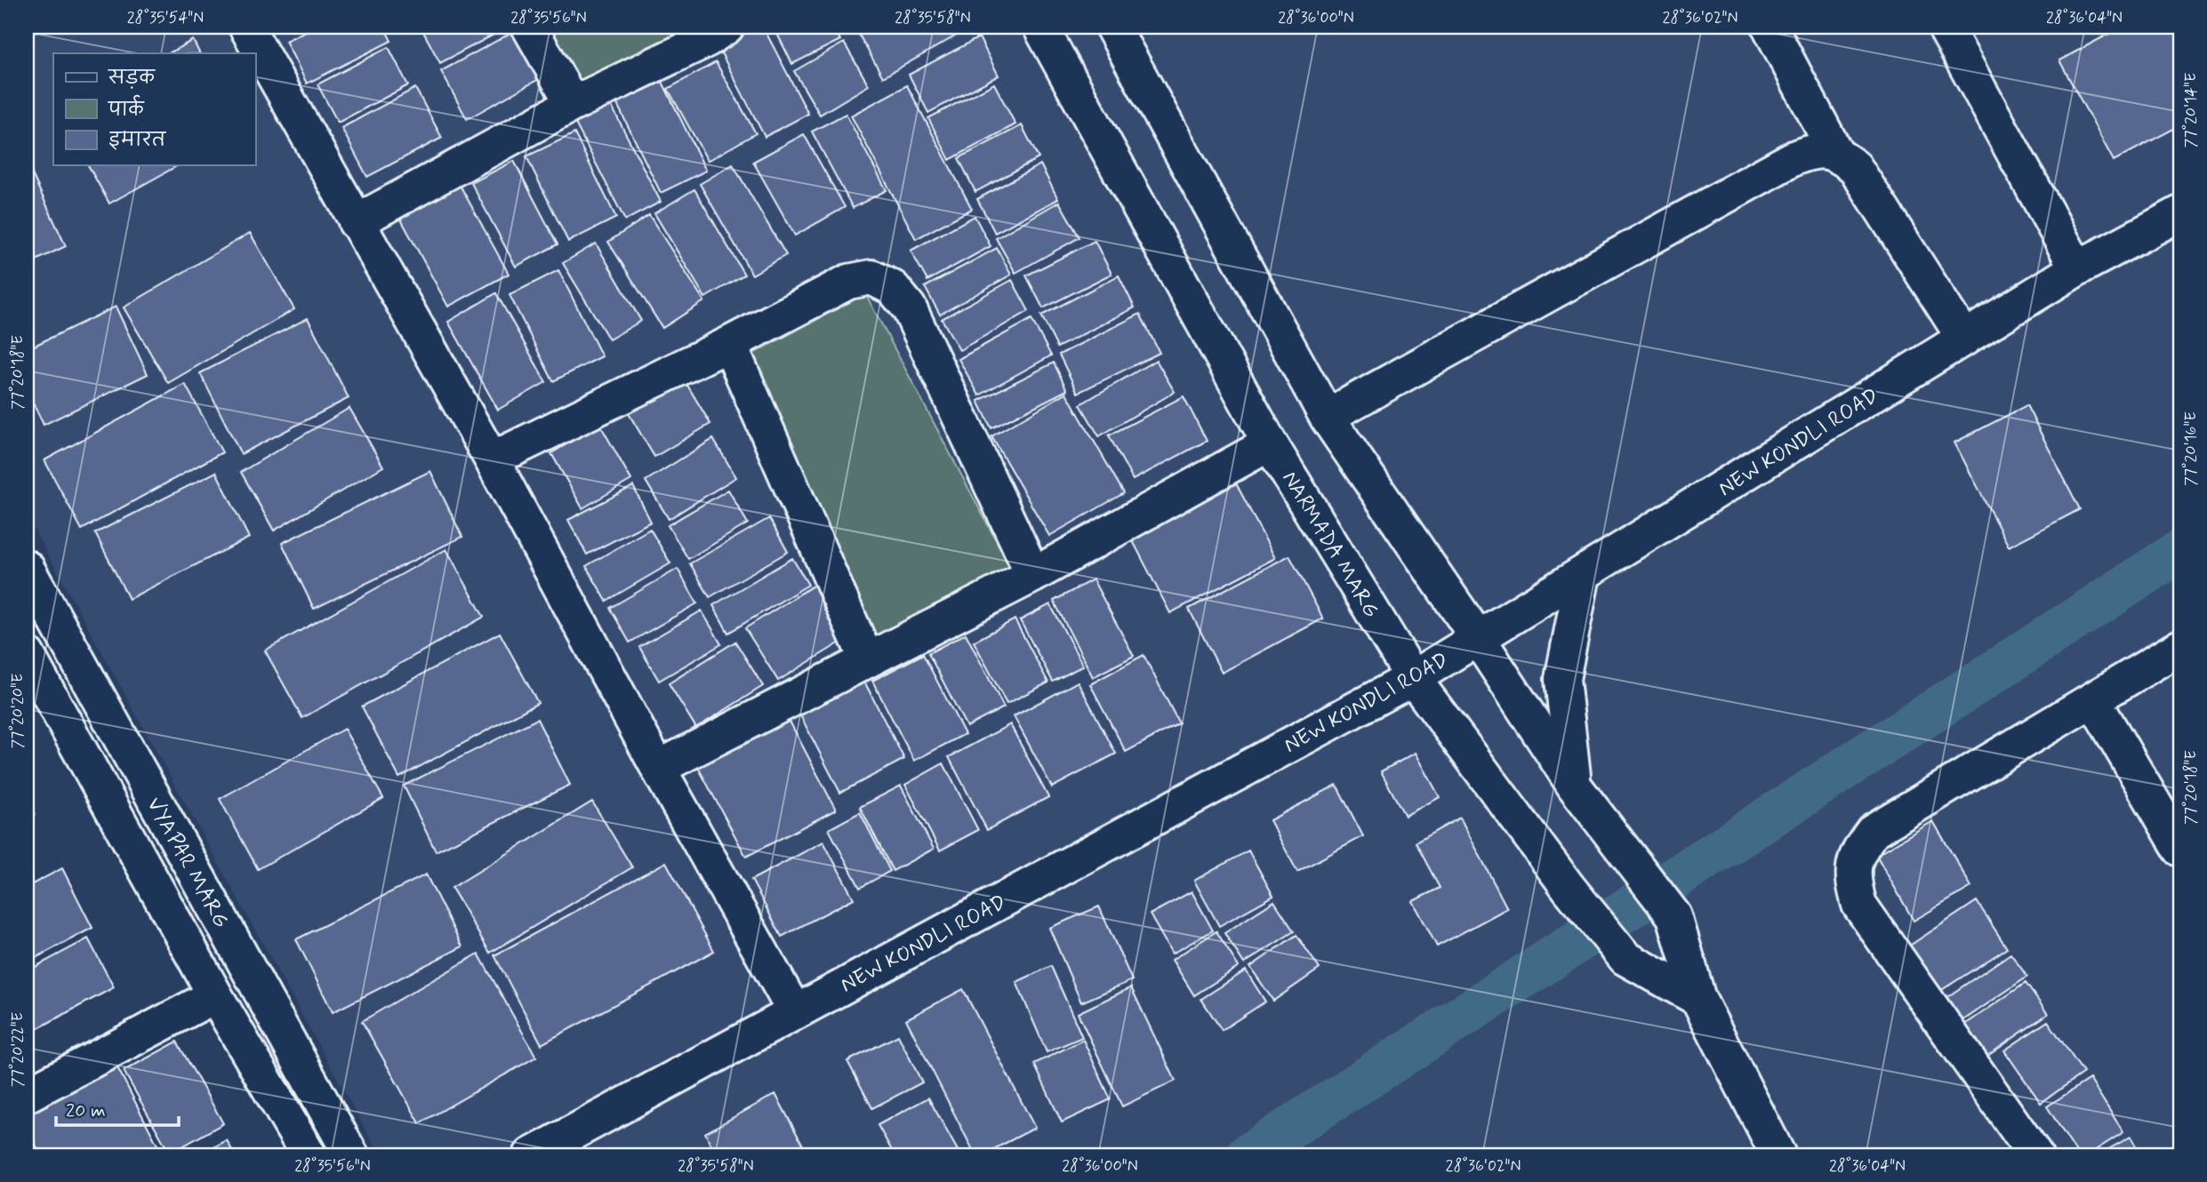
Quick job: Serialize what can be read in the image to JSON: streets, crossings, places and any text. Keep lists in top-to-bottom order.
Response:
{
  "streets": {
    "street": ["NEW KONDLI ROAD", "NARMADA MARG", "VYAPAR MARG"]
  },
  "crossings": [
    ["NEW KONDLI ROAD", "NARMADA MARG"]
  ],
  "legend": ["सड़क", "पार्क", "इमारत"],
  "scale_bar": "20 m",
  "coordinates": [
    "28°35'54\"N",
    "28°35'56\"N",
    "28°35'58\"N",
    "28°36'00\"N",
    "28°36'02\"N",
    "28°36'04\"N",
    "77°20'14\"E",
    "77°20'18\"E",
    "77°20'16\"E",
    "77°20'20\"E",
    "77°20'22\"E"
  ]
}
